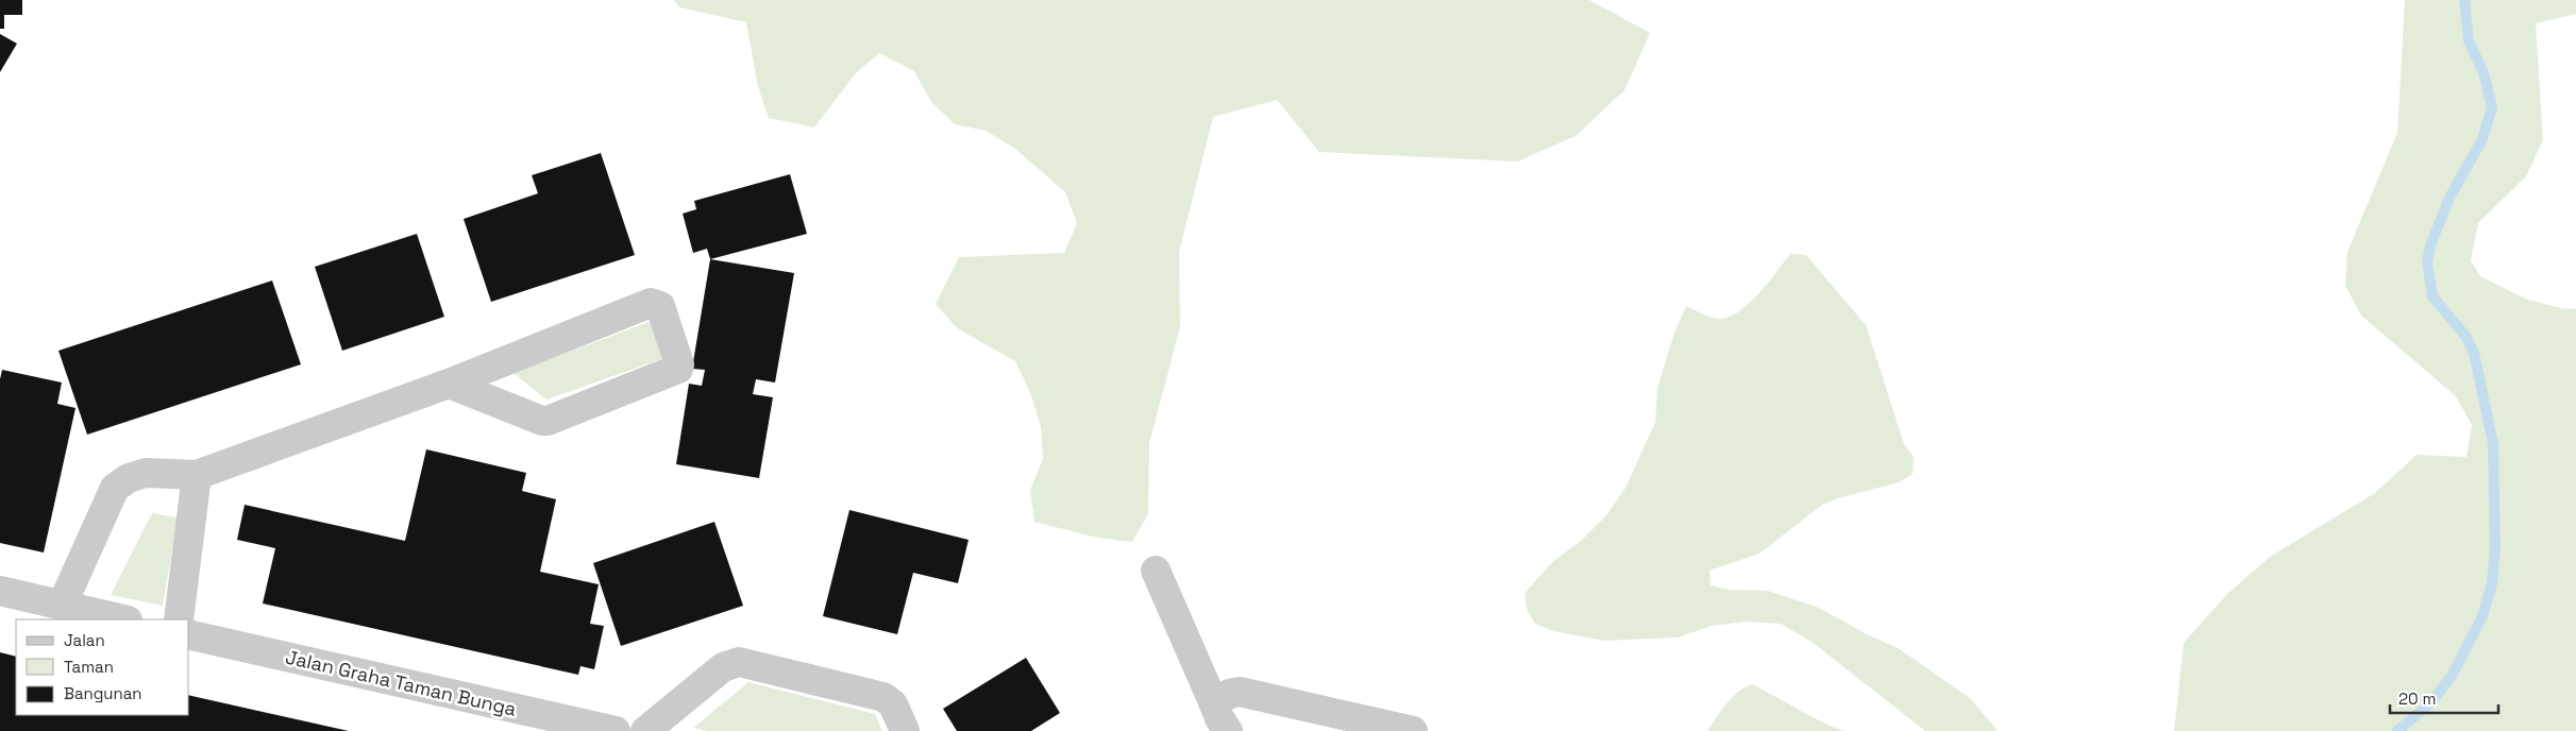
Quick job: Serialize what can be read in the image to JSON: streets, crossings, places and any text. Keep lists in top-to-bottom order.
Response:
{
  "streets": {
    "street": ["Jalan Graha Taman Bunga"]
  },
  "legend": ["Jalan", "Taman", "Bangunan"],
  "scale_bar": "20 m"
}
